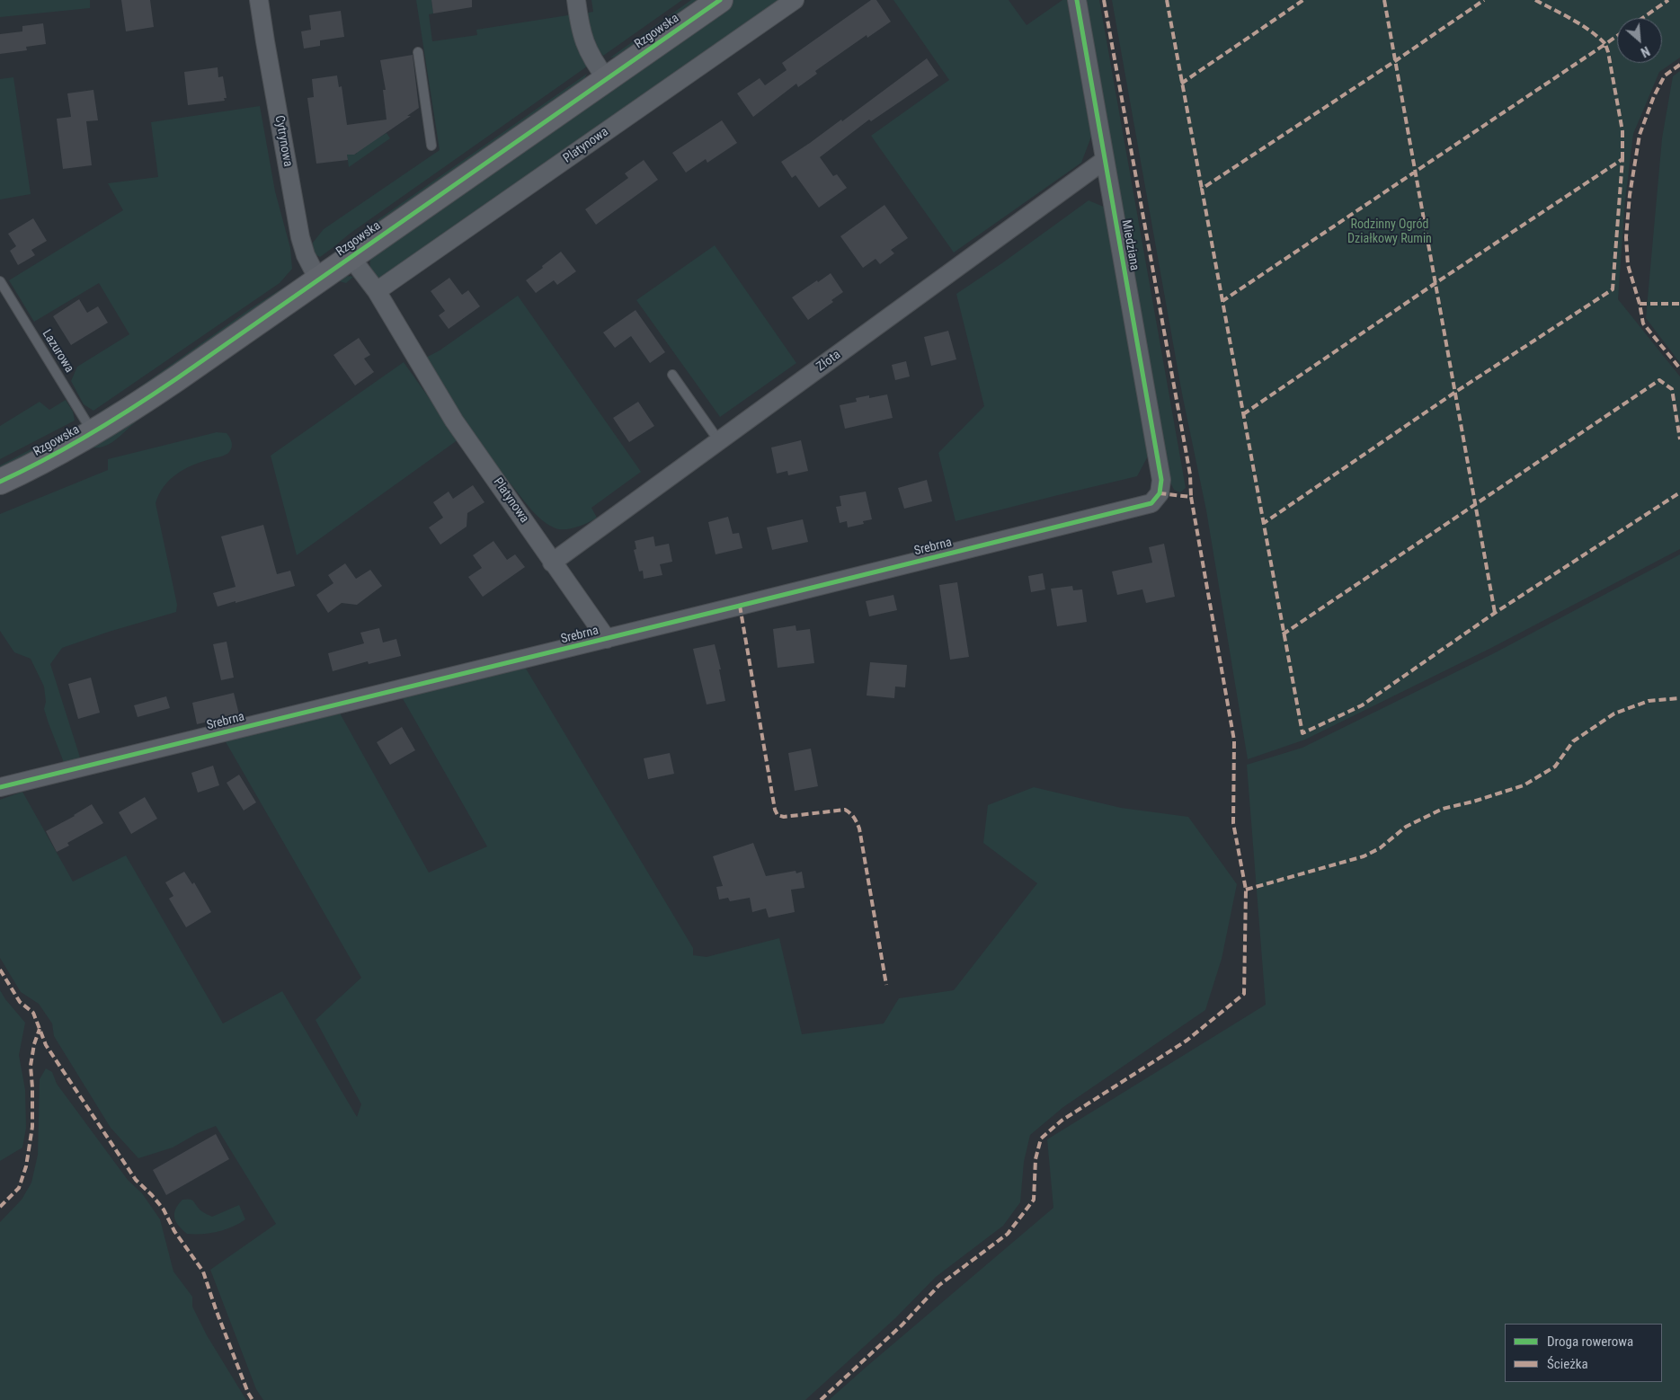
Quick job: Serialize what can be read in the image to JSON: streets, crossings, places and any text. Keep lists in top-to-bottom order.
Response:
{
  "streets": {
    "street": [
      "Rzgowska",
      "Cytrynowa",
      "Platynowa",
      "Miedziana",
      "Złota",
      "Srebrna"
    ],
    "lane": ["Lazurowa"]
  },
  "crossings": [
    ["Rzgowska", "Cytrynowa"],
    ["Rzgowska", "Platynowa"],
    ["Rzgowska", "Lazurowa"],
    ["Platynowa", "Złota"],
    ["Platynowa", "Srebrna"],
    ["Miedziana", "Złota"],
    ["Miedziana", "Srebrna"]
  ],
  "parks": ["Rodzinny Ogród Działkowy Rumin"],
  "legend": ["Droga rowerowa", "Ścieżka"],
  "north": "bottom right"
}
